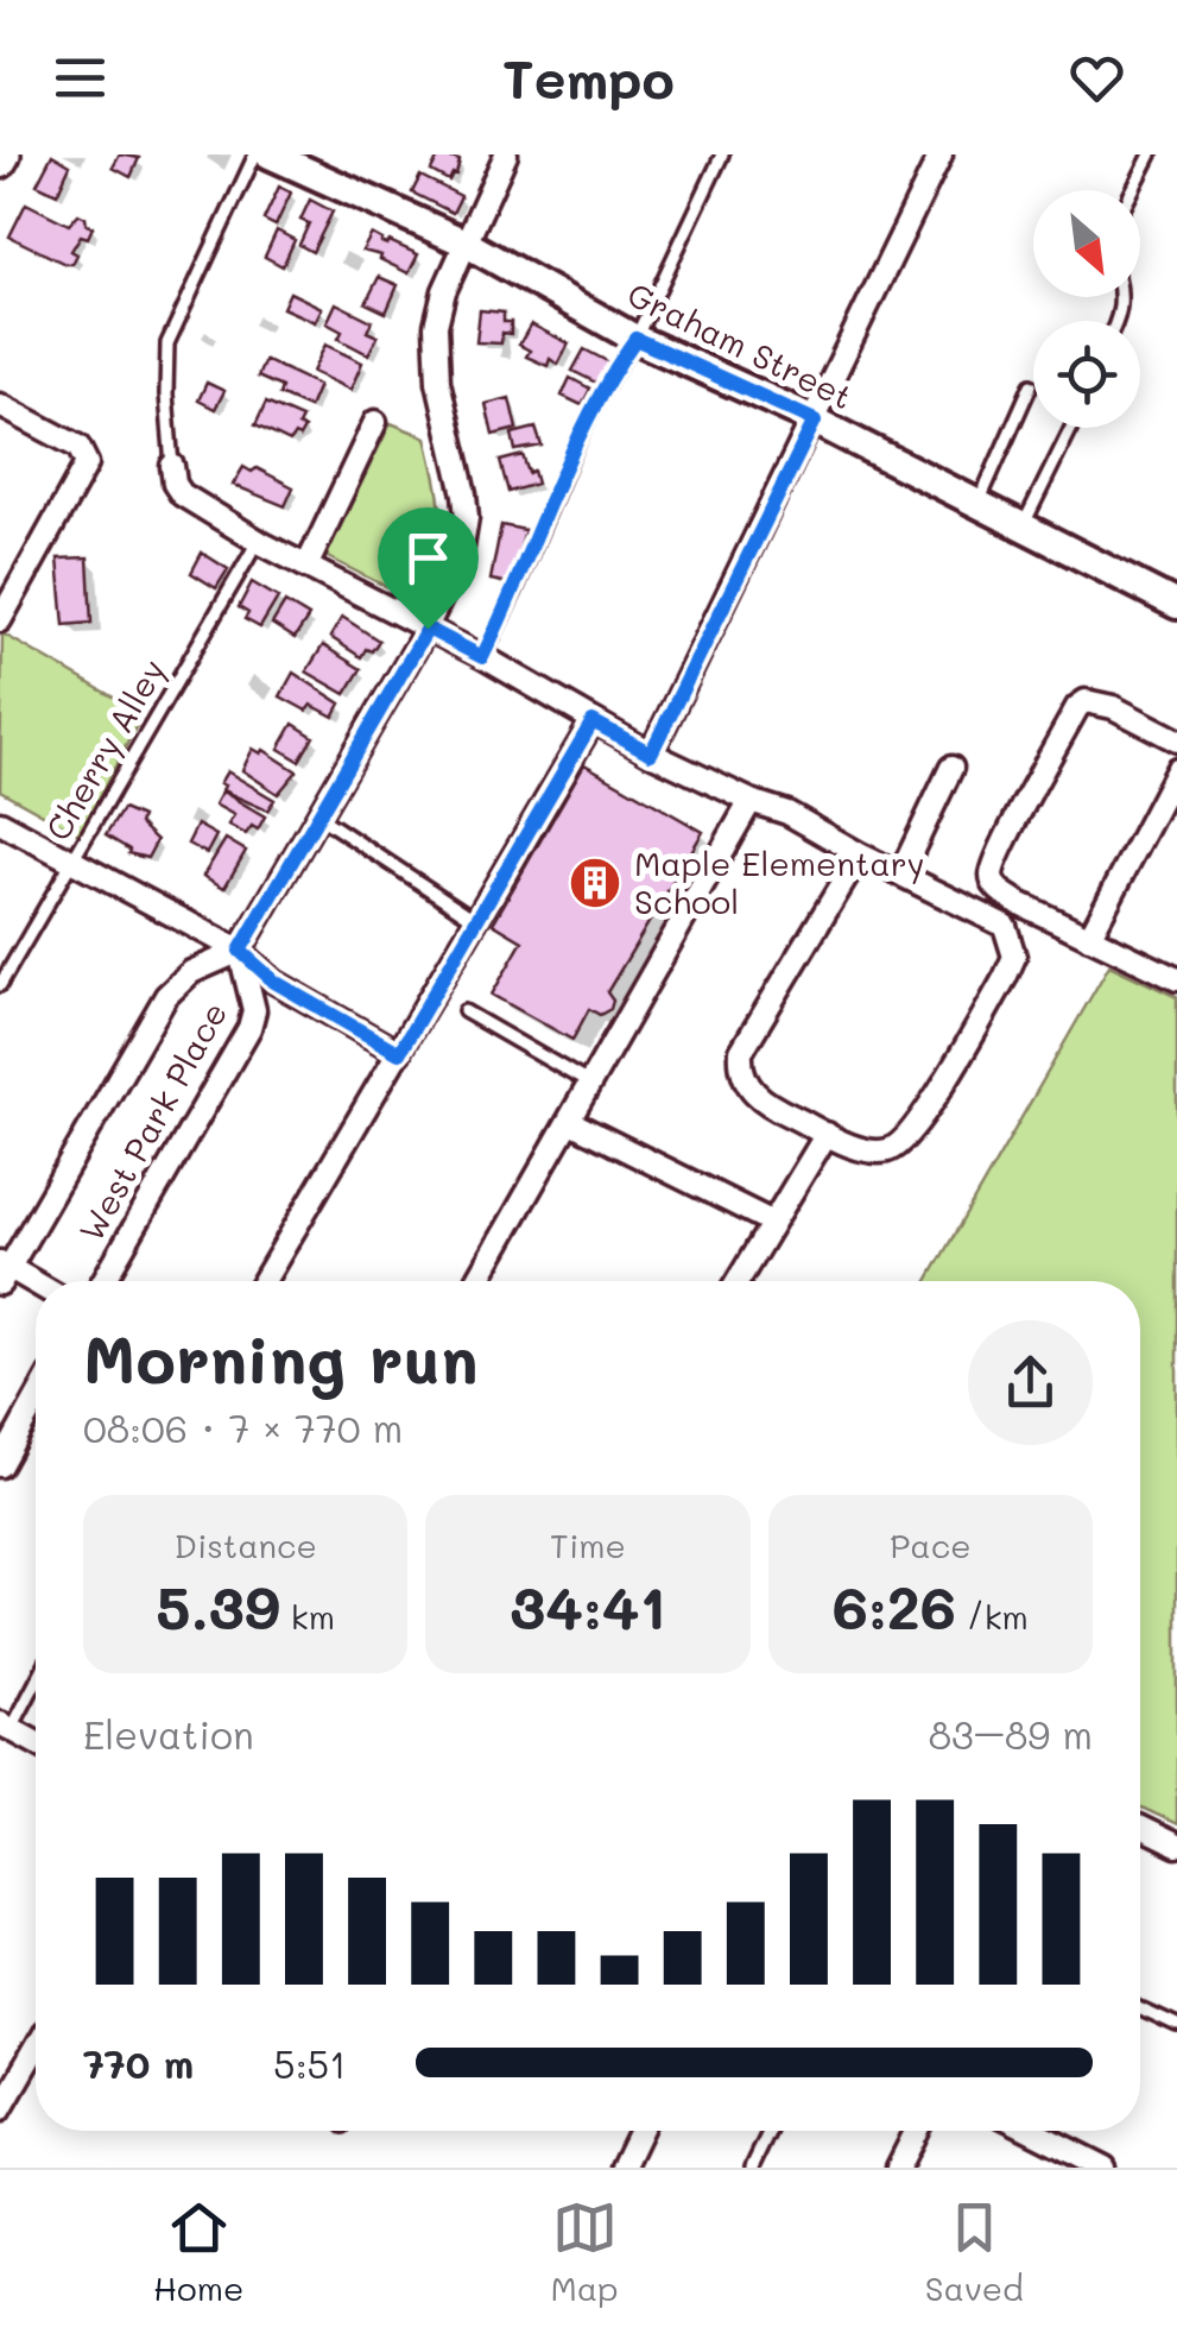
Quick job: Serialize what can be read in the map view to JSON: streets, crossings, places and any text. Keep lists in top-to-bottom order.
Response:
{
  "streets": {
    "street": ["Graham Street", "West Park Place"],
    "lane": ["Cherry Alley"]
  },
  "places": {
    "building": ["Maple Elementary School"]
  },
  "north": "bottom right",
  "page": {
    "header": "Tempo",
    "heading": ["Morning run", "08:06 · 7 × 770 m"],
    "stats": [
      ["Distance", "5.39 km"],
      ["Time", "34:41"],
      ["Pace", "6:26 /km"]
    ],
    "chart": ["Elevation", "83–89 m"],
    "list": [
      {
        "name": "770 m",
        "note": "5:51"
      }
    ],
    "tabs": ["Home", "Map", "Saved"]
  }
}
